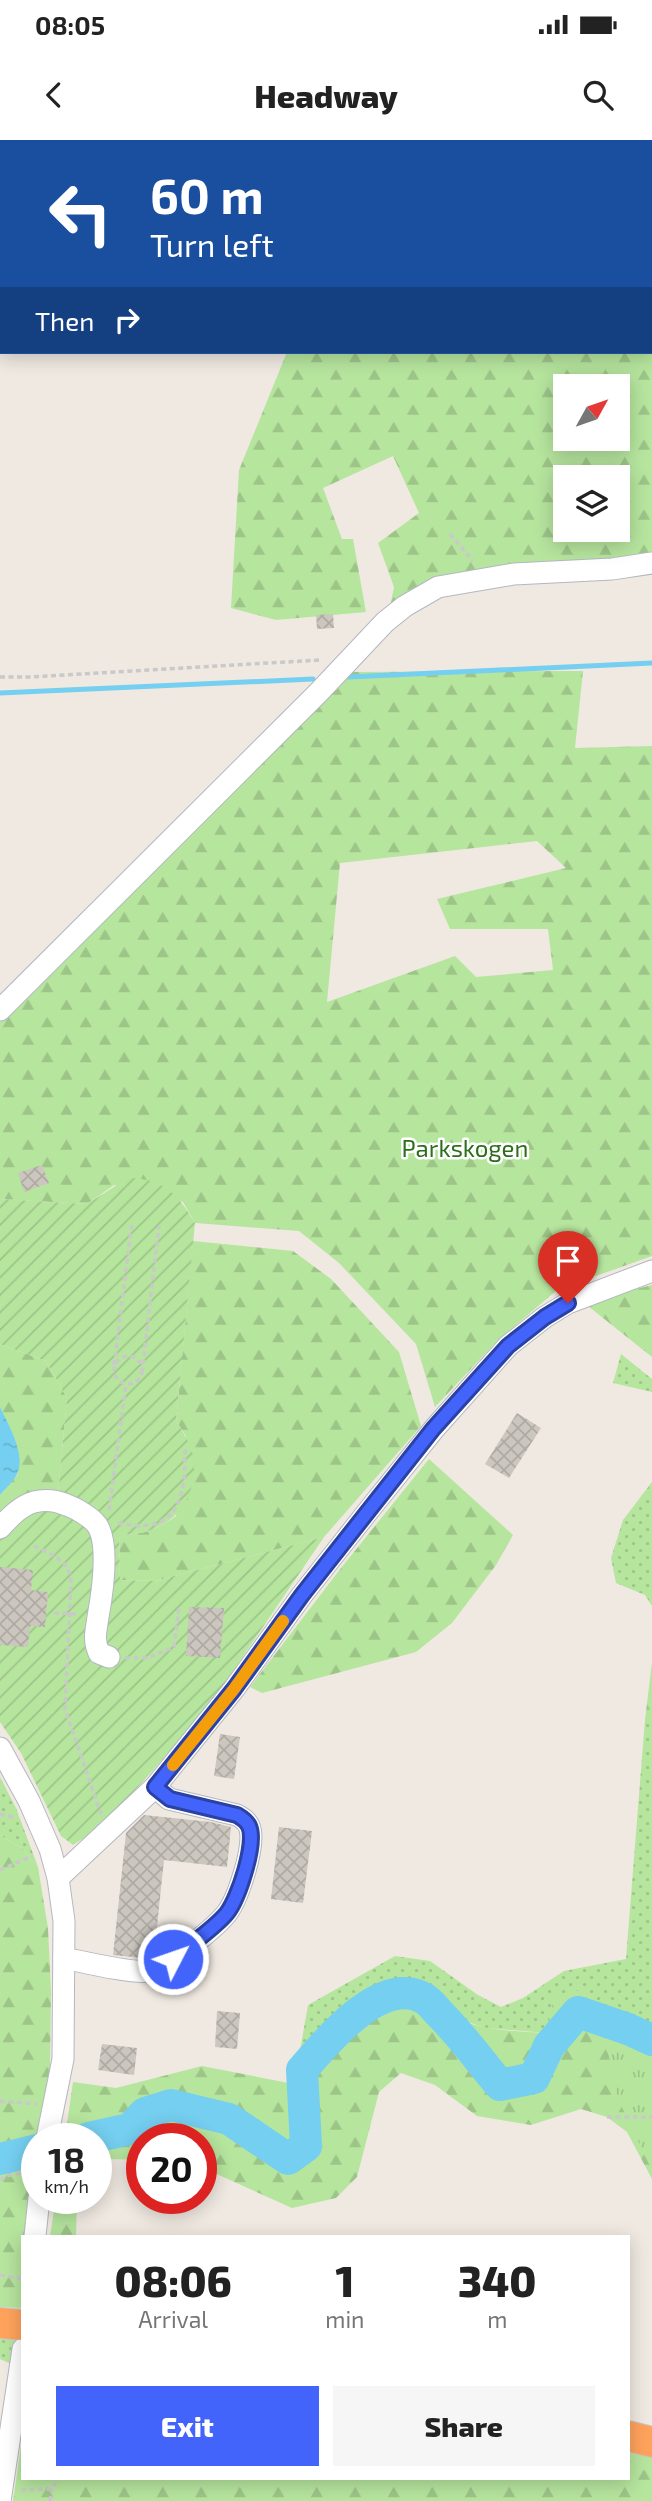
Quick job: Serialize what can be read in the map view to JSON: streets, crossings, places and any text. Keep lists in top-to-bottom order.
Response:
{
  "parks": ["Parkskogen"],
  "north": "top right",
  "page": {
    "status": "08:05",
    "header": "Headway",
    "turn": ["60 m", "Turn left"],
    "then": "Then",
    "speed": "18 km/h",
    "limit": "20",
    "eta": [
      "08:06",
      "Arrival",
      "1",
      "min",
      "340",
      "m"
    ],
    "buttons": ["Exit", "Share"]
  }
}
